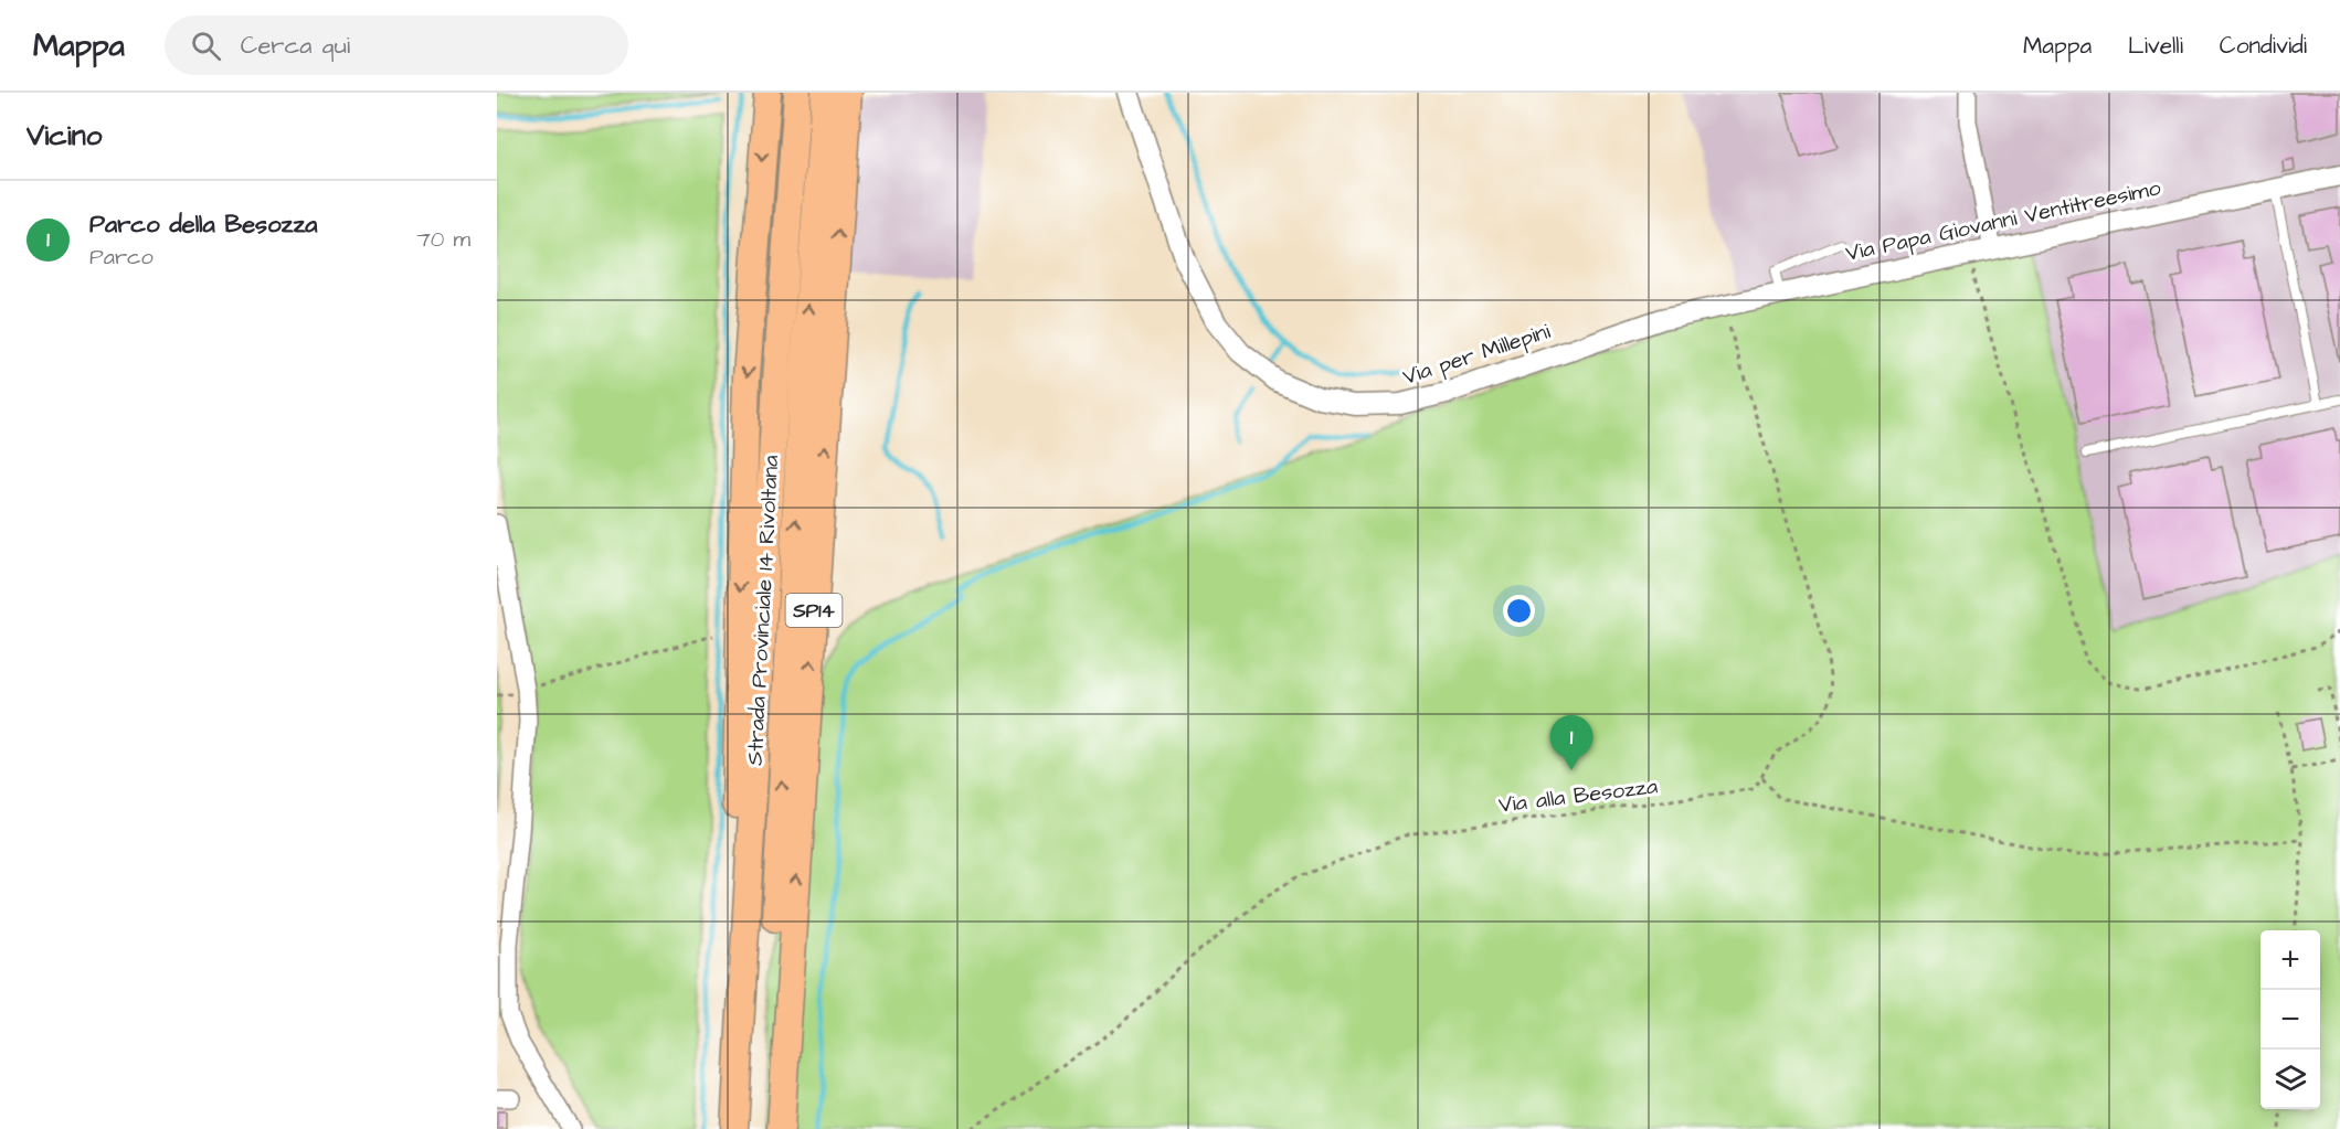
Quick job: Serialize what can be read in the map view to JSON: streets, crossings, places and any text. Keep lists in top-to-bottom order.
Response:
{
  "streets": {
    "highway": ["Strada Provinciale 14 Rivoltana", "SP14"],
    "street": ["Via Papa Giovanni Ventitreesimo", "Via per Millepini"],
    "path": ["Via alla Besozza"]
  },
  "crossings": [
    ["Via Papa Giovanni Ventitreesimo", "Via per Millepini"]
  ],
  "page": {
    "header": "Mappa",
    "search": "Cerca qui",
    "nav": ["Mappa", "Livelli", "Condividi"],
    "heading": "Vicino",
    "list": [
      {
        "mark": "1",
        "name": "Parco della Besozza",
        "note": "Parco",
        "value": "70 m"
      }
    ],
    "pins": "1",
    "map_buttons": ["+", "−"]
  }
}
